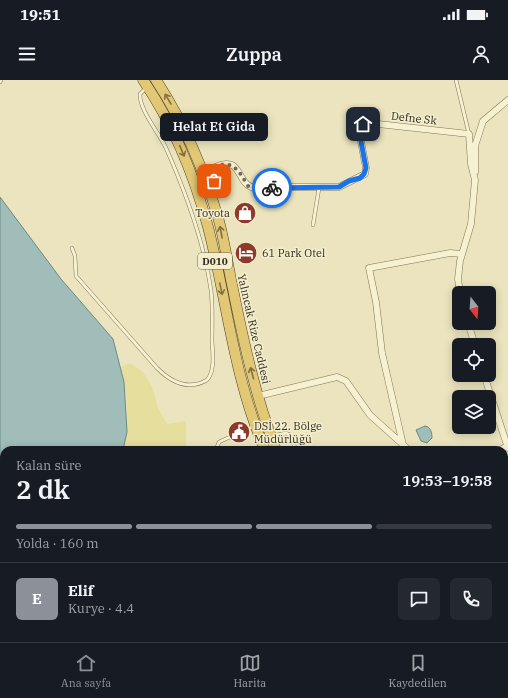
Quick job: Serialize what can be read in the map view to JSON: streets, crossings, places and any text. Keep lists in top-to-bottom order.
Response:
{
  "streets": {
    "highway": ["D010", "Yalıncak Rize Caddesi"],
    "street": ["Defne Sk"]
  },
  "crossings": [
    ["Defne Sk", "Yalıncak Rize Caddesi"]
  ],
  "places": {
    "other": ["Helat Et Gida"],
    "shop": ["Toyota"],
    "hotel": ["61 Park Otel"],
    "public building": ["DSİ 22. Bölge Müdürlüğü"]
  },
  "north": "bottom",
  "page": {
    "status": "19:51",
    "header": "Zuppa",
    "bubble": "Helat Et Gida",
    "heading": ["2 dk", "Kalan süre", "19:53–19:58"],
    "panel": ["Elif", "Kurye · 4.4"],
    "bar": "Yolda · 160 m",
    "round": "E",
    "tabs": ["Ana sayfa", "Harita", "Kaydedilen"]
  }
}
